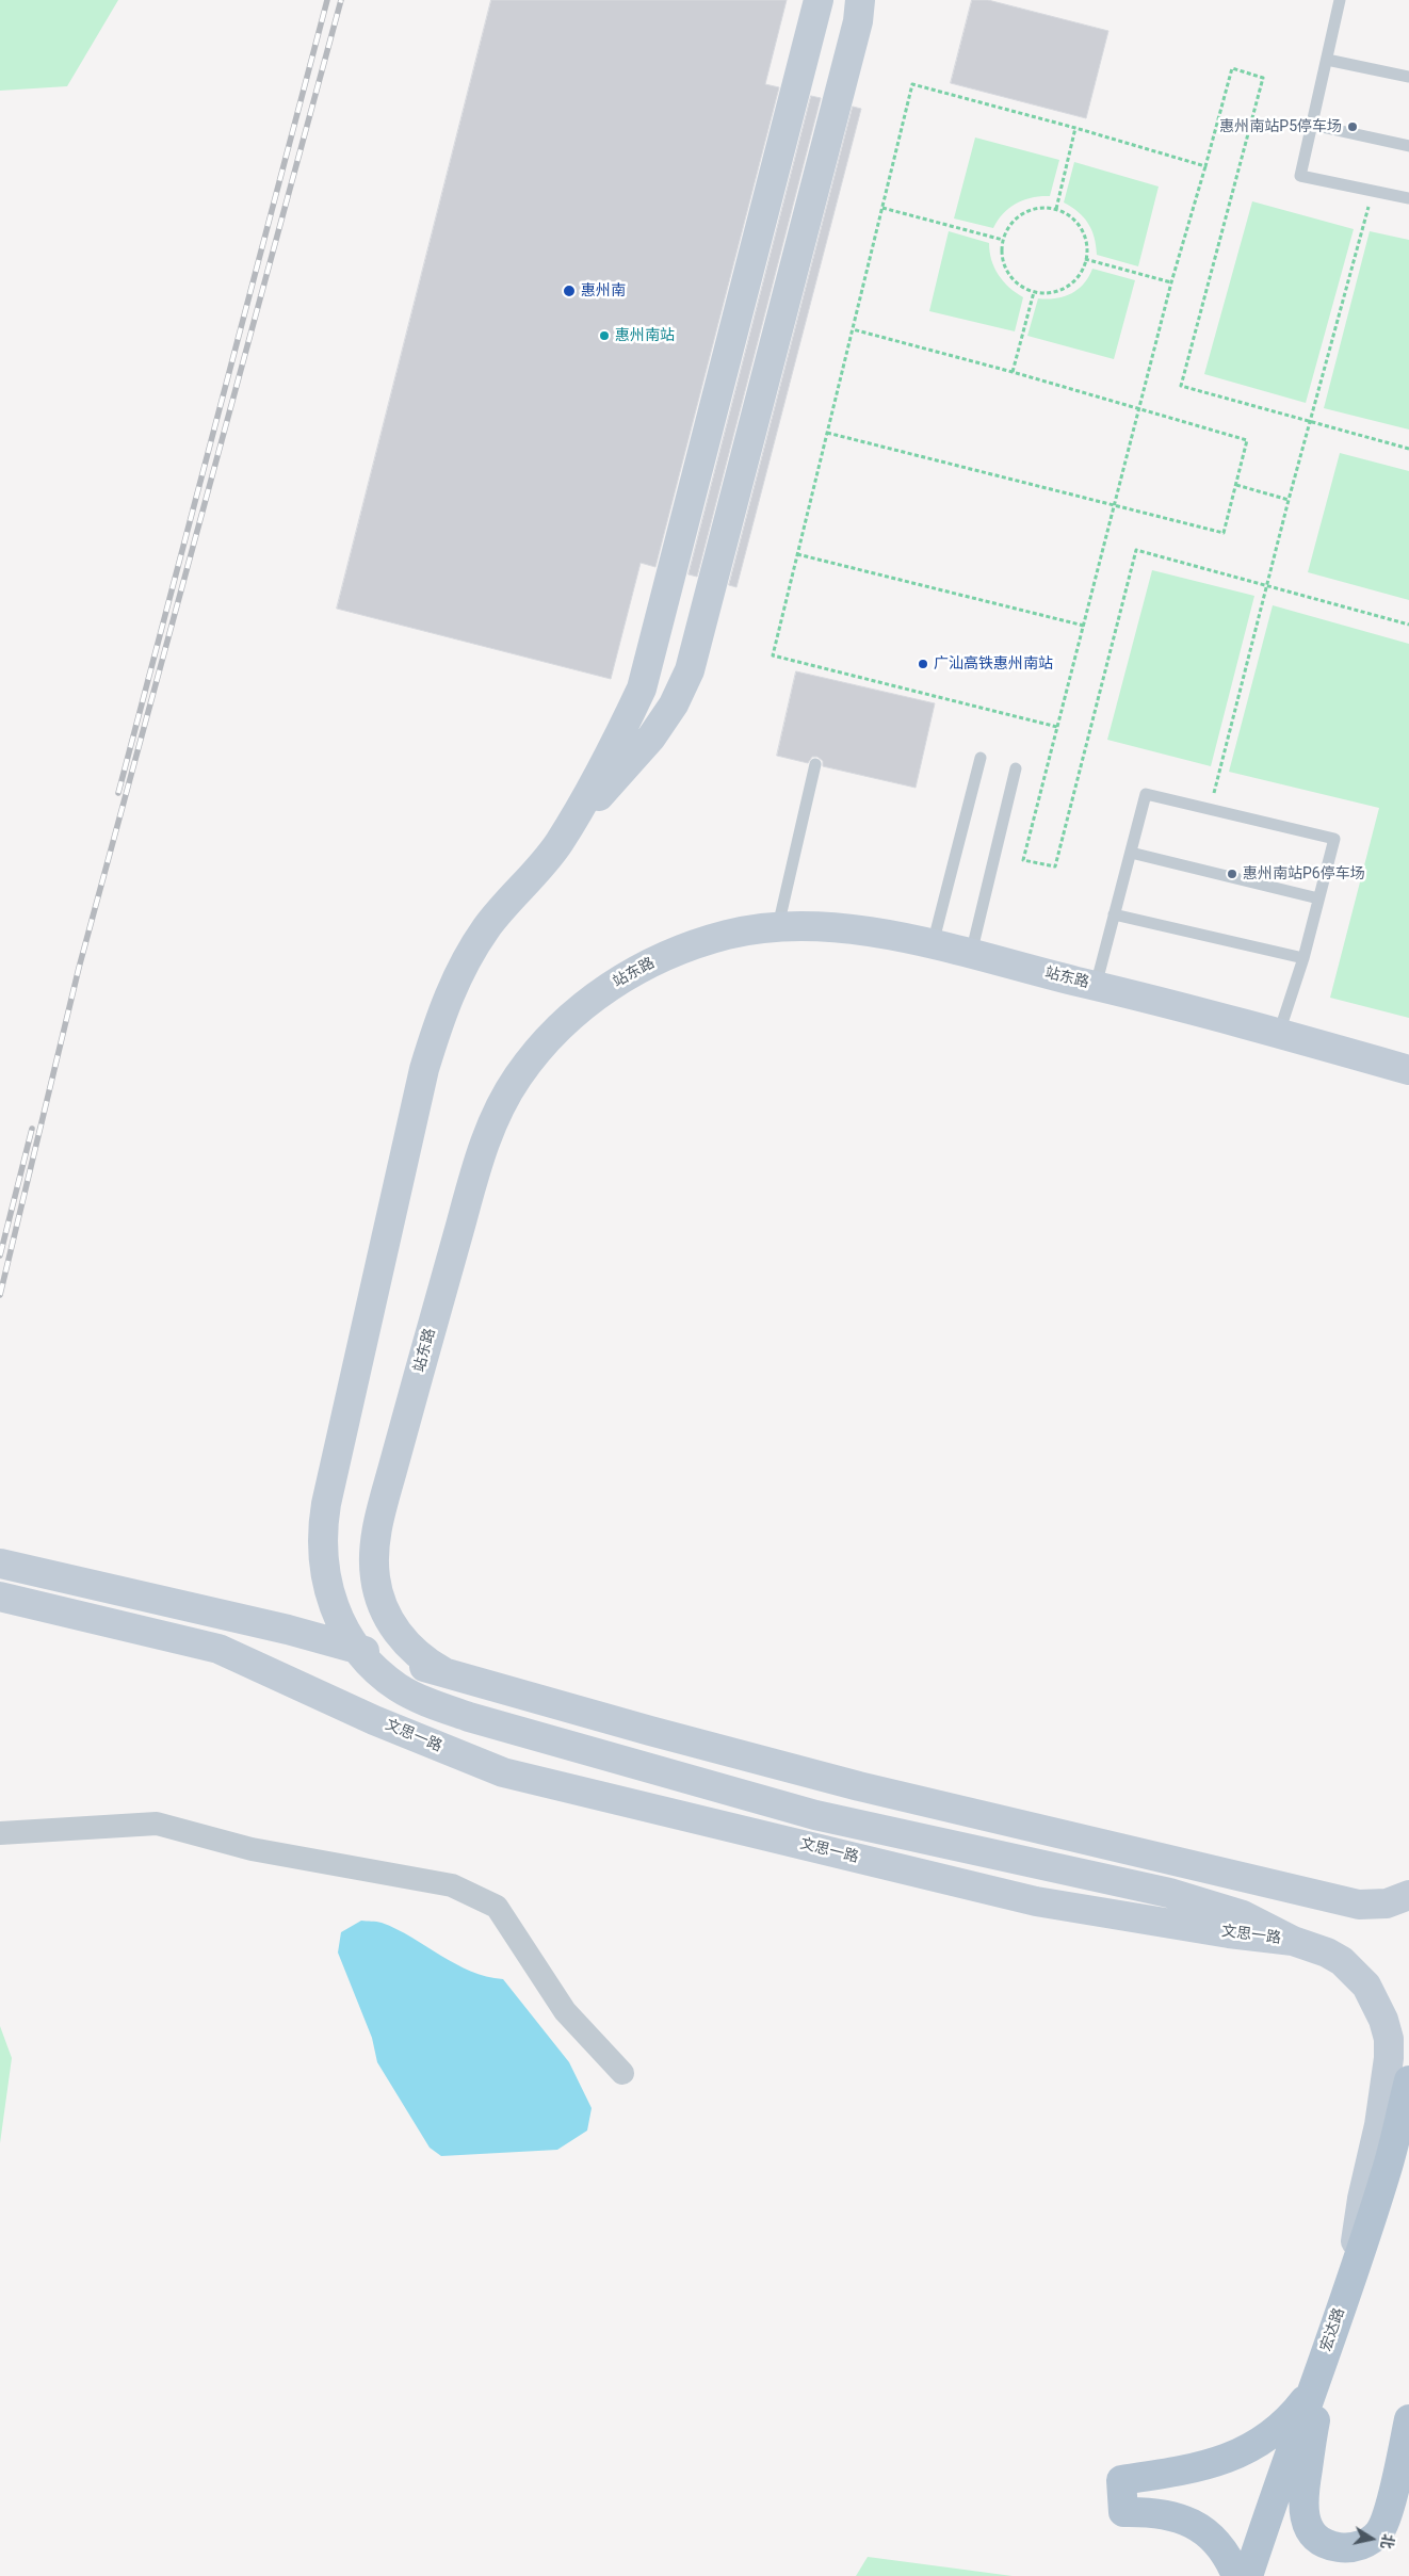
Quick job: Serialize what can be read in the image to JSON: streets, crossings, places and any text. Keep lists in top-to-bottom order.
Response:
{
  "streets": {
    "main road": ["宏达路"],
    "street": ["站东路", "文思一路"]
  },
  "crossings": [
    ["文思一路", "宏达路"]
  ],
  "places": [
    "惠州南站P5停车场",
    "惠州南",
    "惠州南站",
    "广汕高铁惠州南站",
    "惠州南站P6停车场"
  ],
  "north": "right"
}
